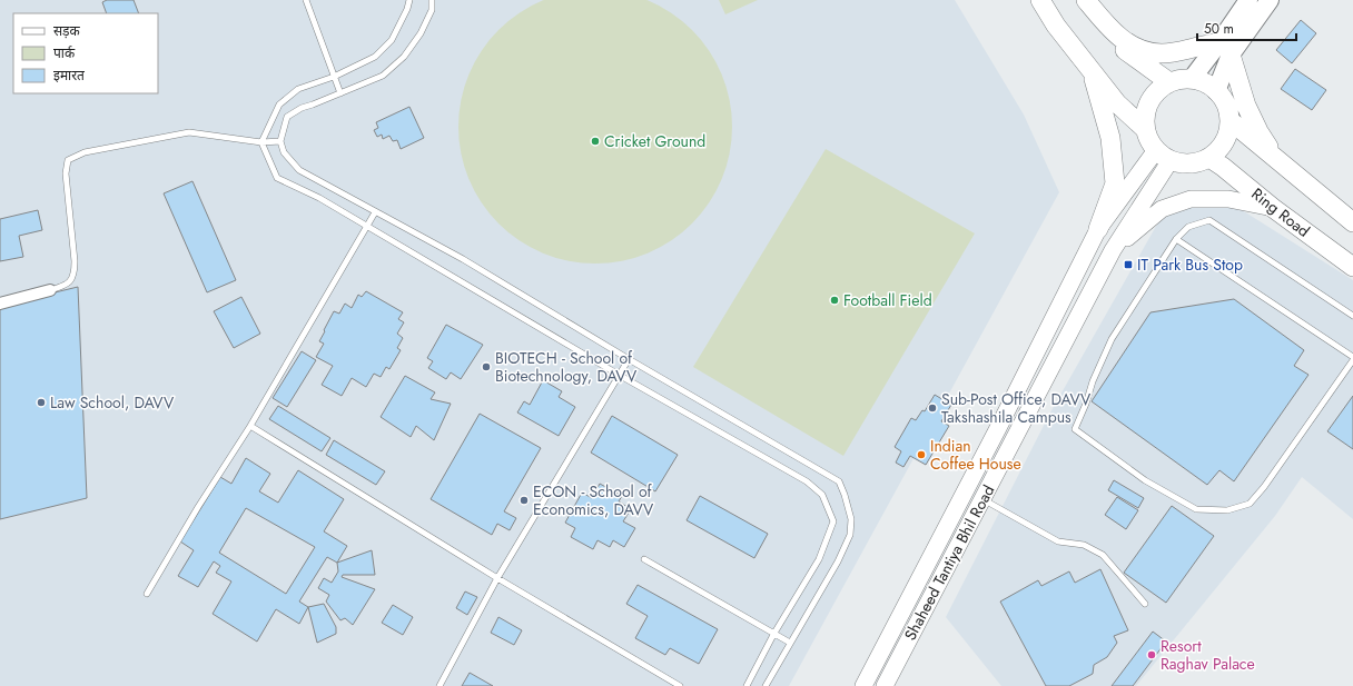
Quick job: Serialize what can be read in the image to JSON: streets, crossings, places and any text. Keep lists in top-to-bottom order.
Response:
{
  "streets": {
    "highway": ["Ring Road"],
    "main road": ["Shaheed Tantiya Bhil Road"]
  },
  "crossings": [
    ["Ring Road", "Shaheed Tantiya Bhil Road"]
  ],
  "places": {
    "other": [
      "Cricket Ground",
      "Football Field",
      "BIOTECH - School of Biotechnology, DAVV",
      "Law School, DAVV",
      "Sub-Post Office, DAVV Takshashila Campus",
      "Indian Coffee House",
      "ECON - School of Economics, DAVV",
      "Resort Raghav Palace"
    ],
    "transit": ["IT Park Bus Stop"]
  },
  "legend": ["सड़क", "पार्क", "इमारत"],
  "scale_bar": "50 m"
}
